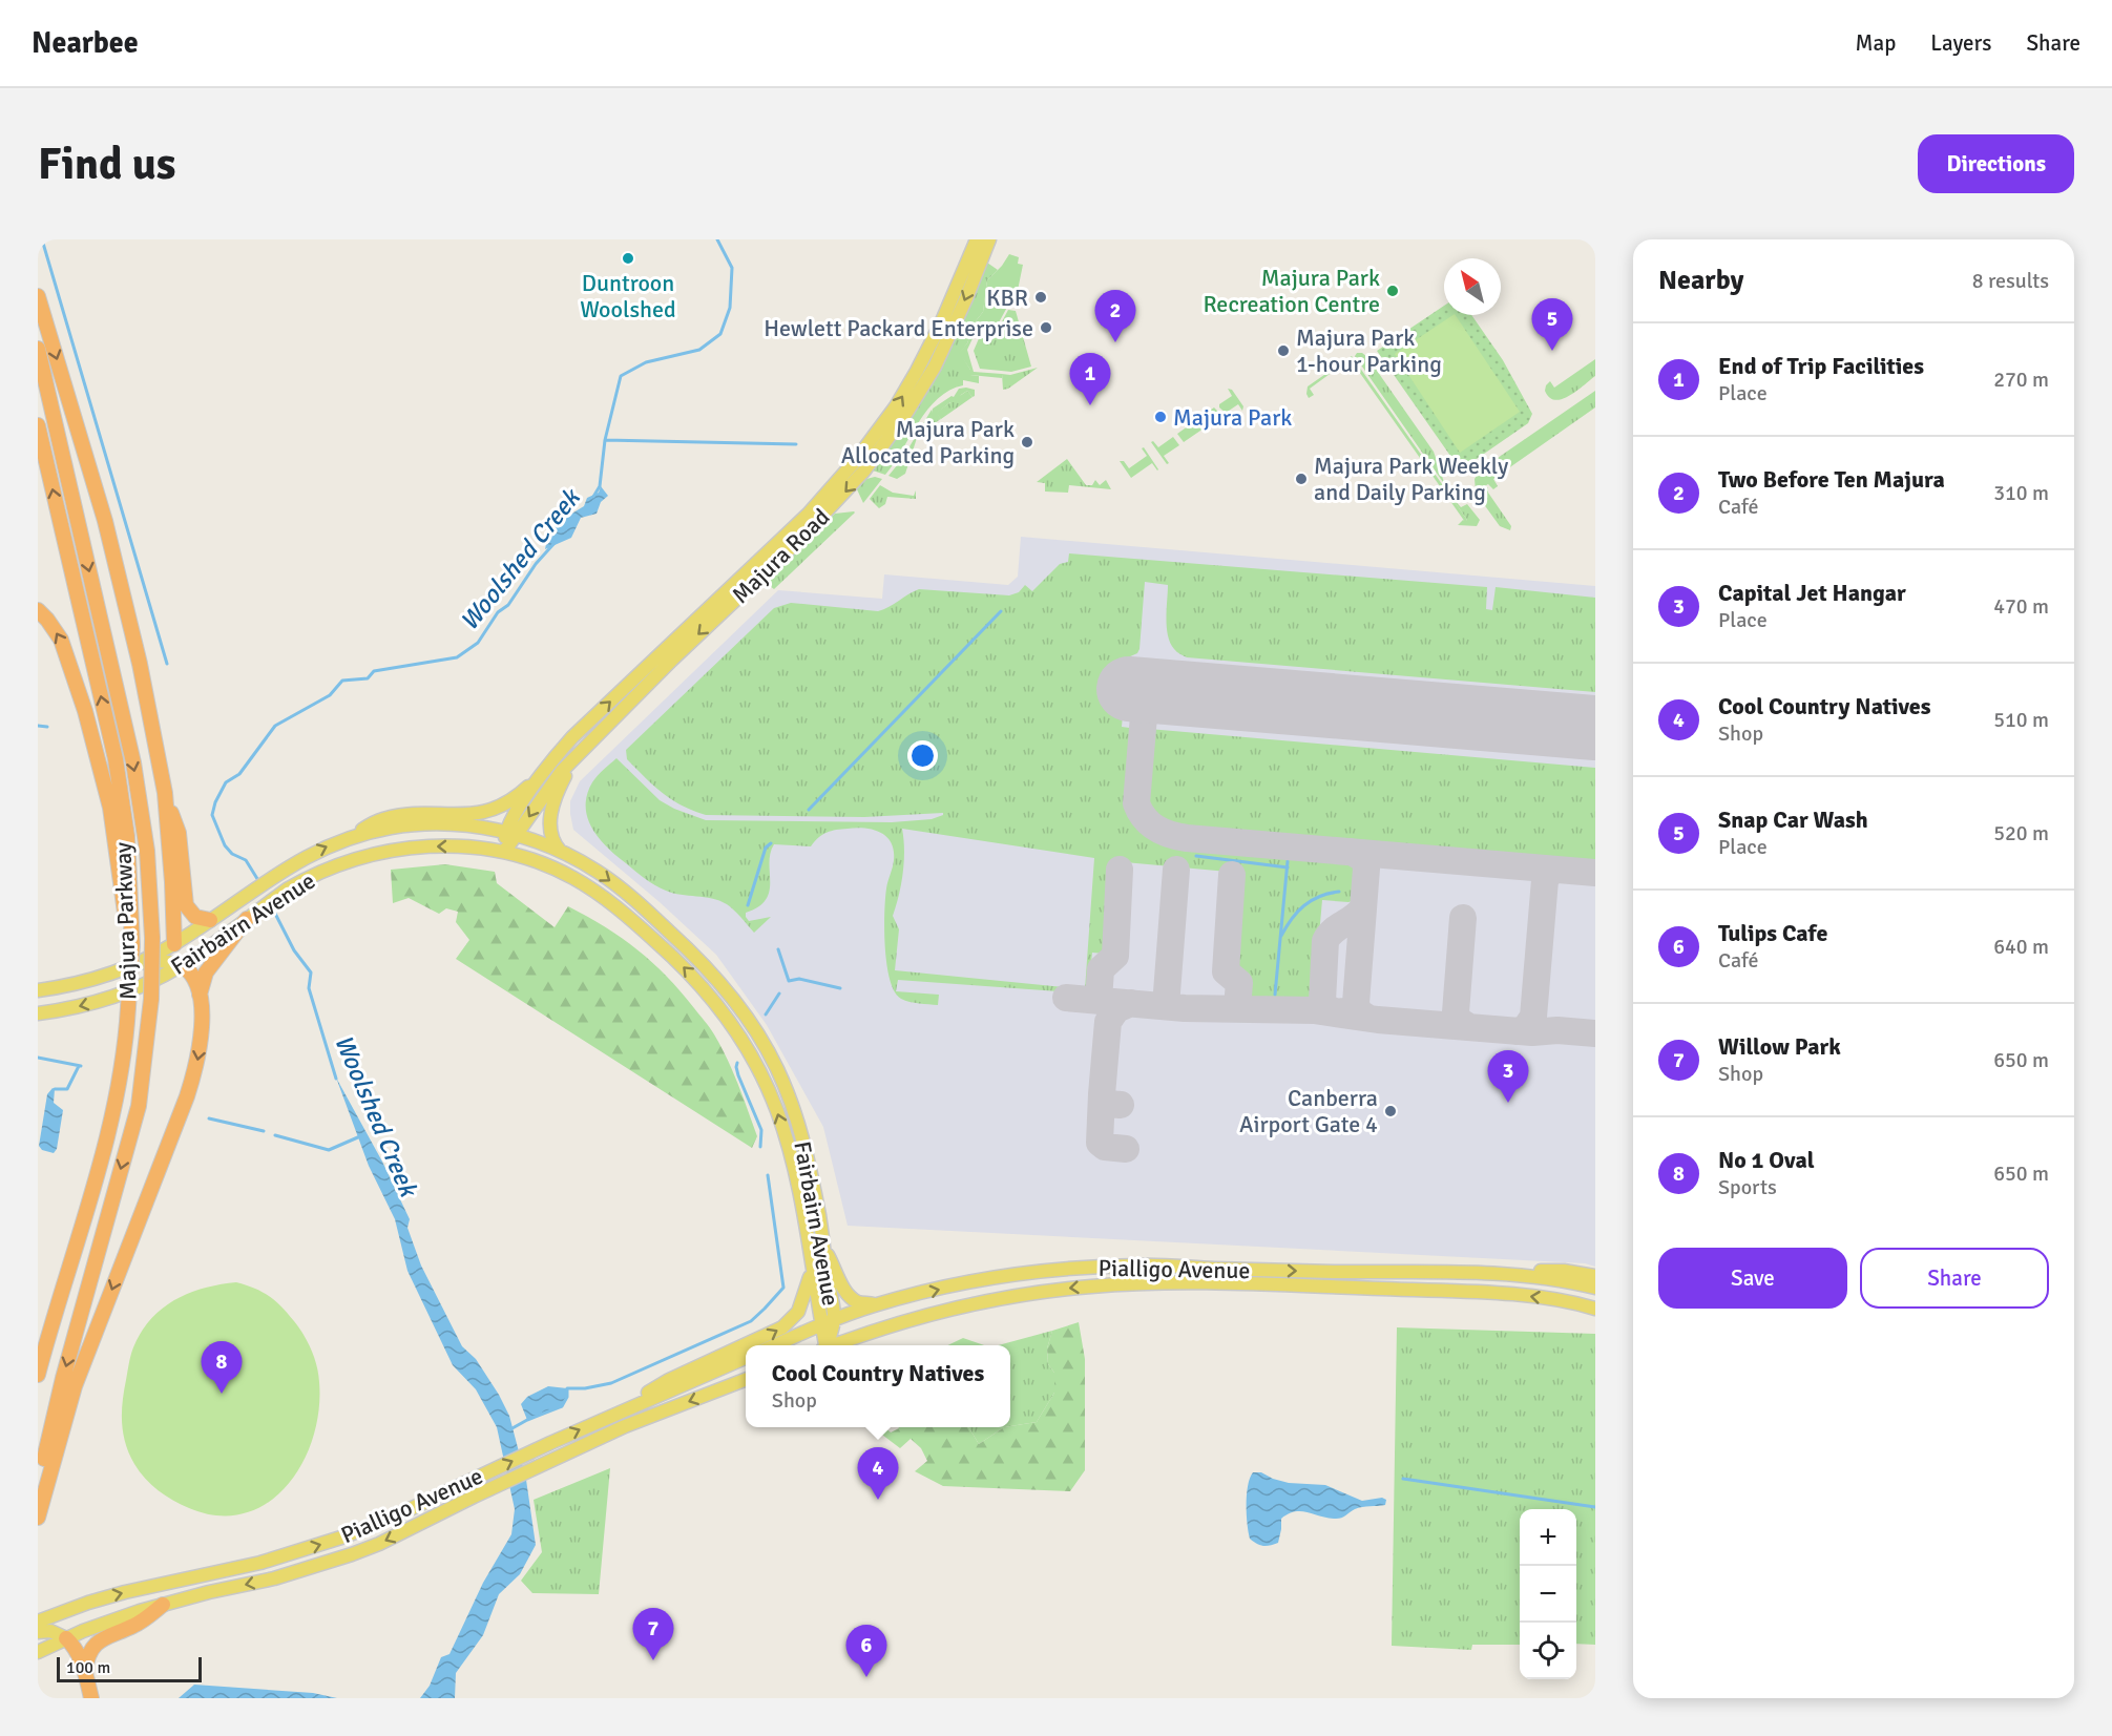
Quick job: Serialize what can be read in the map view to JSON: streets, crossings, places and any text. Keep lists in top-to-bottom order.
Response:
{
  "streets": {
    "highway": ["Majura Parkway"],
    "main road": ["Majura Road", "Fairbairn Avenue", "Pialligo Avenue"]
  },
  "crossings": [
    ["Majura Road", "Fairbairn Avenue"],
    ["Fairbairn Avenue", "Pialligo Avenue"]
  ],
  "water": ["Woolshed Creek"],
  "places": [
    "Duntroon Woolshed",
    "Majura Park Recreation Centre",
    "KBR",
    "Hewlett Packard Enterprise",
    "Majura Park 1-hour Parking",
    "Majura Park",
    "Majura Park Allocated Parking",
    "Majura Park Weekly and Daily Parking",
    "Canberra Airport Gate 4"
  ],
  "scale_bar": "100 m",
  "north": "top left",
  "page": {
    "header": "Nearbee",
    "nav": ["Map", "Layers", "Share"],
    "buttons": [
      "Directions",
      ["Save", "Share"]
    ],
    "title": "Find us",
    "heading": ["Nearby", "8 results"],
    "pins": [
      "2",
      "5",
      "1",
      "3",
      "8",
      "4",
      "7",
      "6"
    ],
    "list": [
      {
        "mark": "1",
        "name": "End of Trip Facilities",
        "note": "Place",
        "value": "270 m"
      },
      {
        "mark": "2",
        "name": "Two Before Ten Majura",
        "note": "Café",
        "value": "310 m"
      },
      {
        "mark": "3",
        "name": "Capital Jet Hangar",
        "note": "Place",
        "value": "470 m"
      },
      {
        "mark": "4",
        "name": "Cool Country Natives",
        "note": "Shop",
        "value": "510 m"
      },
      {
        "mark": "5",
        "name": "Snap Car Wash",
        "note": "Place",
        "value": "520 m"
      },
      {
        "mark": "6",
        "name": "Tulips Cafe",
        "note": "Café",
        "value": "640 m"
      },
      {
        "mark": "7",
        "name": "Willow Park",
        "note": "Shop",
        "value": "650 m"
      },
      {
        "mark": "8",
        "name": "No 1 Oval",
        "note": "Sports",
        "value": "650 m"
      }
    ],
    "popup": ["Cool Country Natives", "Shop"],
    "map_buttons": ["+", "−"],
    "scale": "100 m"
  }
}
